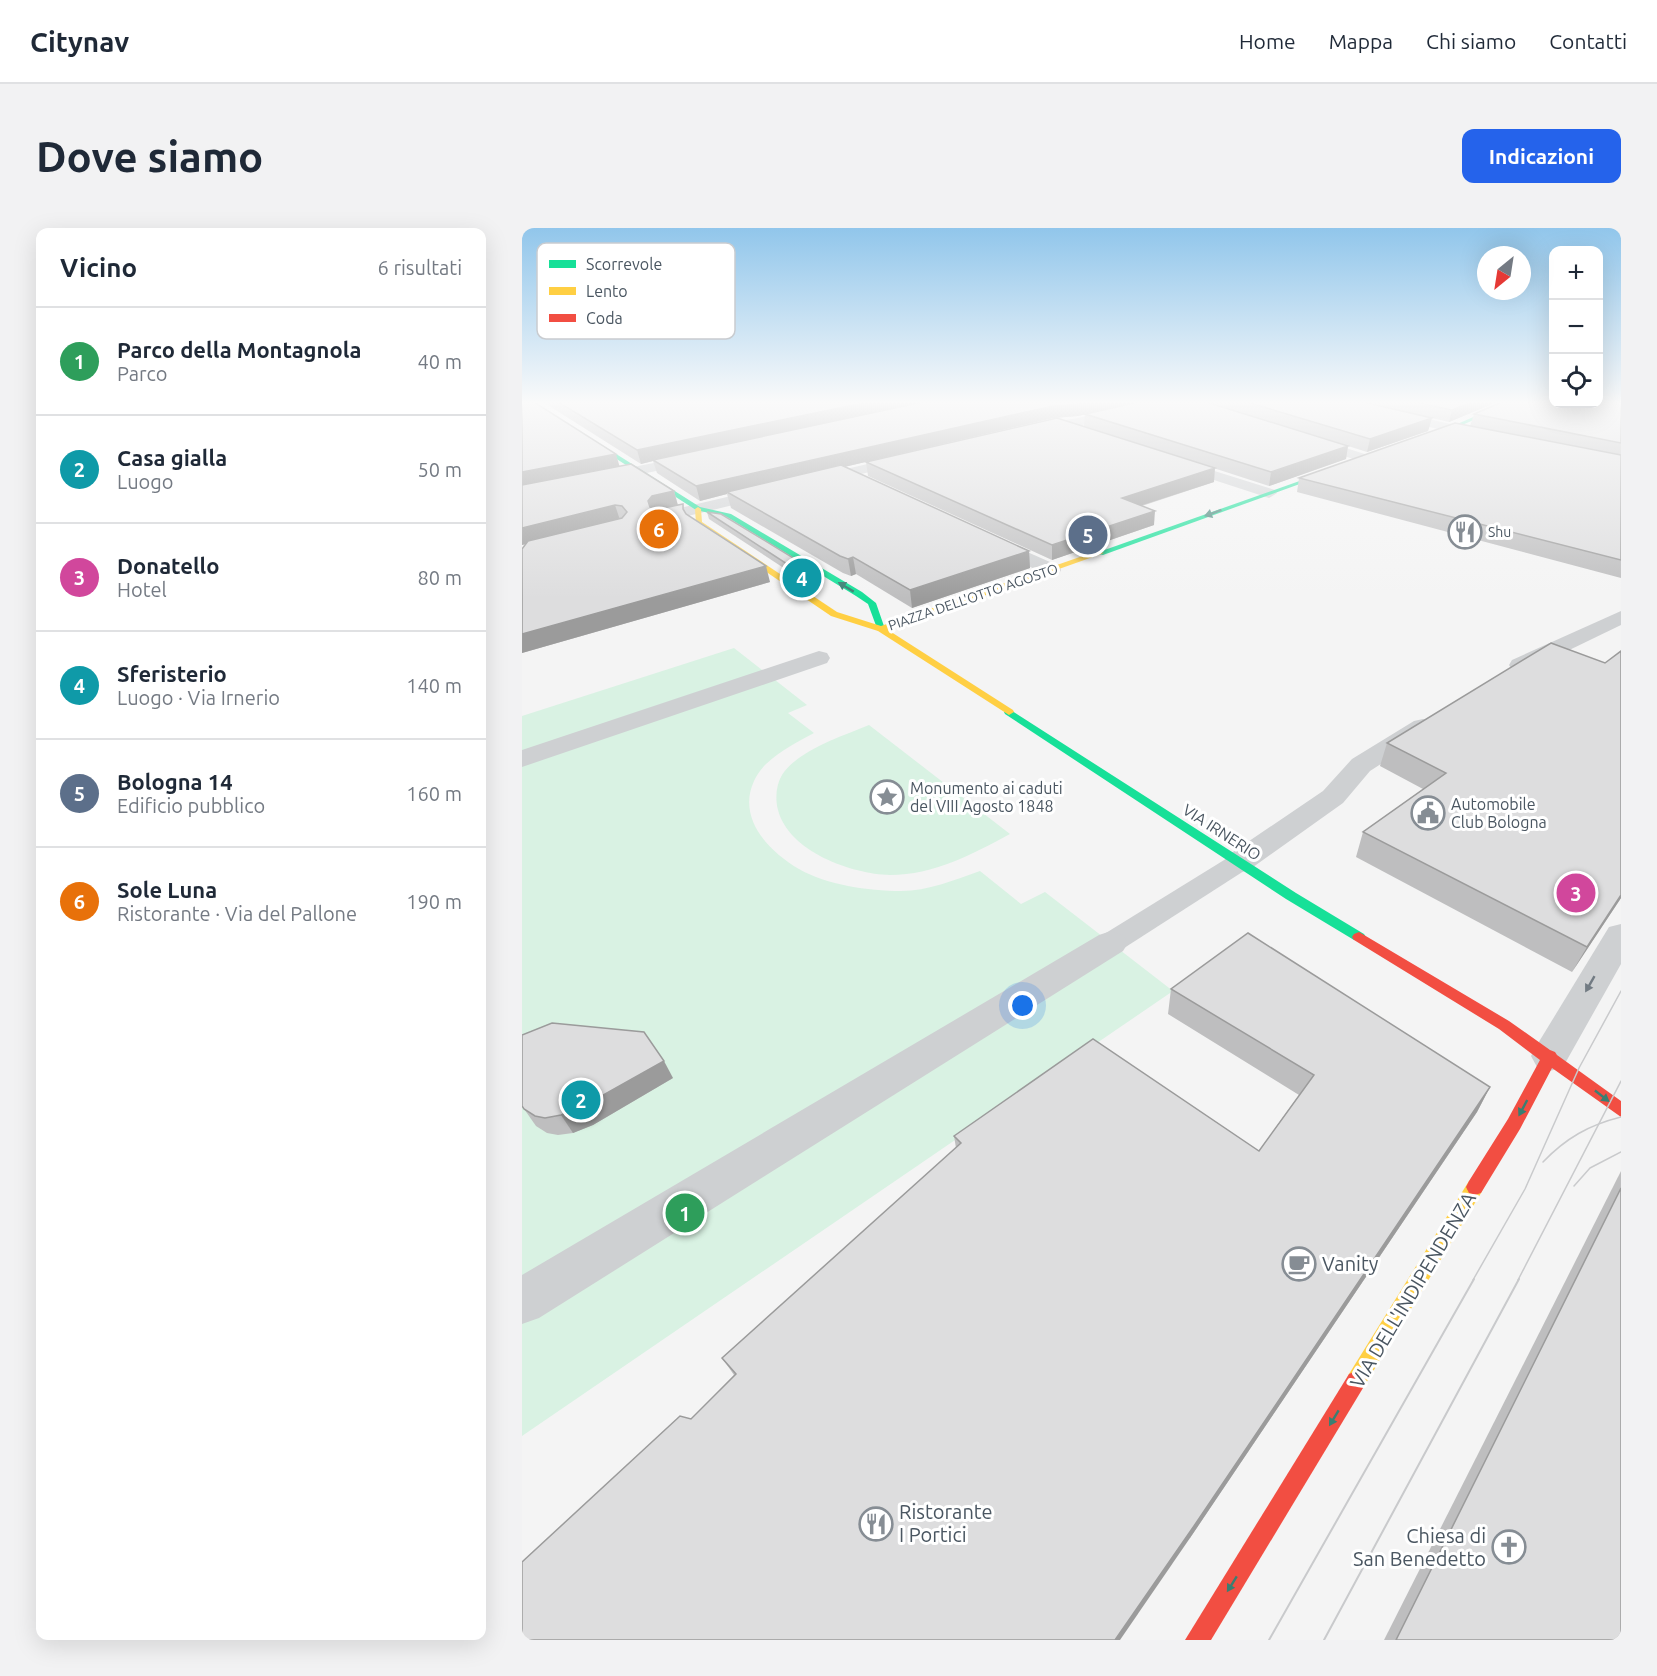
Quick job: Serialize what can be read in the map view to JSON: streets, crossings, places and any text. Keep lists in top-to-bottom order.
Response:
{
  "streets": {
    "street": ["PIAZZA DELL'OTTO AGOSTO", "VIA IRNERIO", "VIA DELL'INDIPENDENZA"]
  },
  "crossings": [
    ["PIAZZA DELL'OTTO AGOSTO", "VIA IRNERIO"],
    ["VIA IRNERIO", "VIA DELL'INDIPENDENZA"]
  ],
  "one_way": ["PIAZZA DELL'OTTO AGOSTO", "VIA DELL'INDIPENDENZA"],
  "places": {
    "restaurant": ["Shu", "Ristorante I Portici"],
    "place": ["Monumento ai caduti del VIII Agosto 1848"],
    "public building": ["Automobile Club Bologna"],
    "cafe": ["Vanity"],
    "church": ["Chiesa di San Benedetto"]
  },
  "legend": ["Scorrevole", "Lento", "Coda"],
  "north": "bottom left",
  "page": {
    "header": "Citynav",
    "nav": [
      "Home",
      "Mappa",
      "Chi siamo",
      "Contatti"
    ],
    "buttons": "Indicazioni",
    "title": "Dove siamo",
    "heading": ["Vicino", "6 risultati"],
    "map_buttons": ["+", "−"],
    "list": [
      {
        "mark": "1",
        "name": "Parco della Montagnola",
        "note": "Parco",
        "value": "40 m"
      },
      {
        "mark": "2",
        "name": "Casa gialla",
        "note": "Luogo",
        "value": "50 m"
      },
      {
        "mark": "3",
        "name": "Donatello",
        "note": "Hotel",
        "value": "80 m"
      },
      {
        "mark": "4",
        "name": "Sferisterio",
        "note": "Luogo · Via Irnerio",
        "value": "140 m"
      },
      {
        "mark": "5",
        "name": "Bologna 14",
        "note": "Edificio pubblico",
        "value": "160 m"
      },
      {
        "mark": "6",
        "name": "Sole Luna",
        "note": "Ristorante · Via del Pallone",
        "value": "190 m"
      }
    ],
    "pins": [
      "6",
      "5",
      "4",
      "3",
      "2",
      "1"
    ]
  }
}
